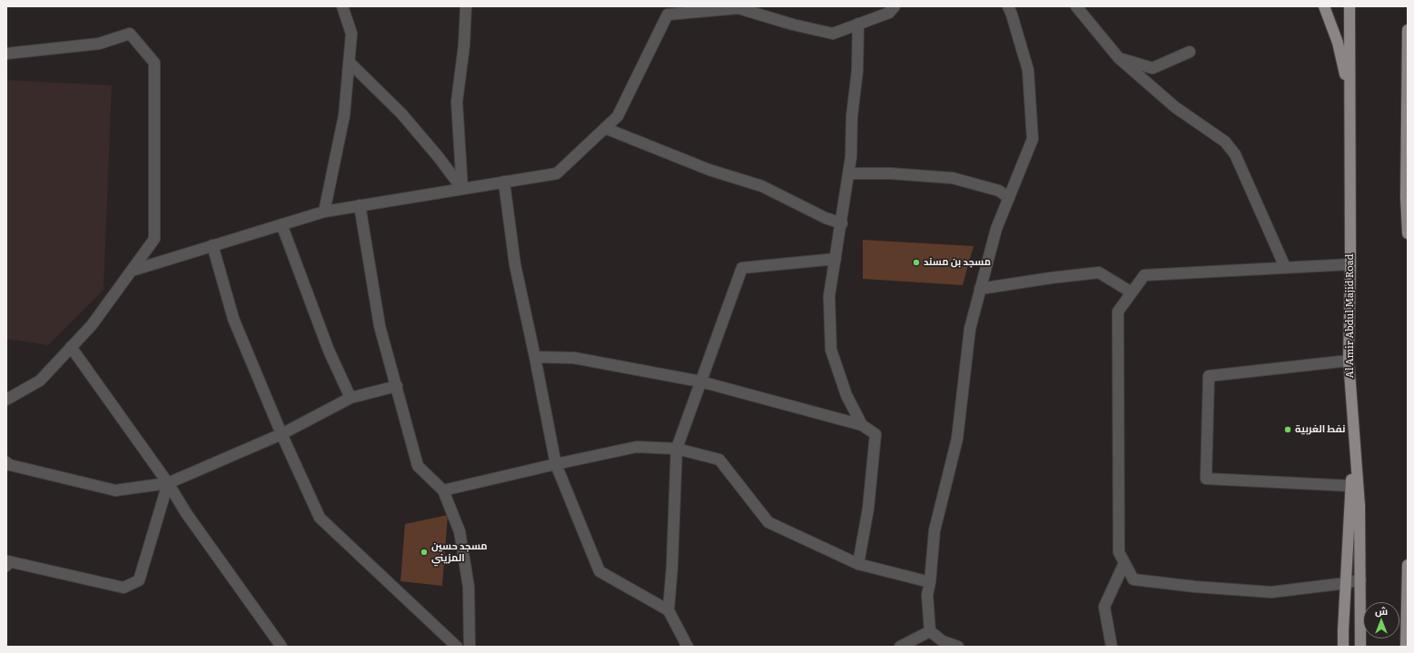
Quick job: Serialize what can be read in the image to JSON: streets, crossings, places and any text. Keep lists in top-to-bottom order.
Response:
{
  "streets": {
    "main road": ["Al Amir Abdul Majid Road"]
  },
  "places": ["مسجد بن مسند", "نفط الغربية", "مسجد حسين المزيني"],
  "north": "top"
}
